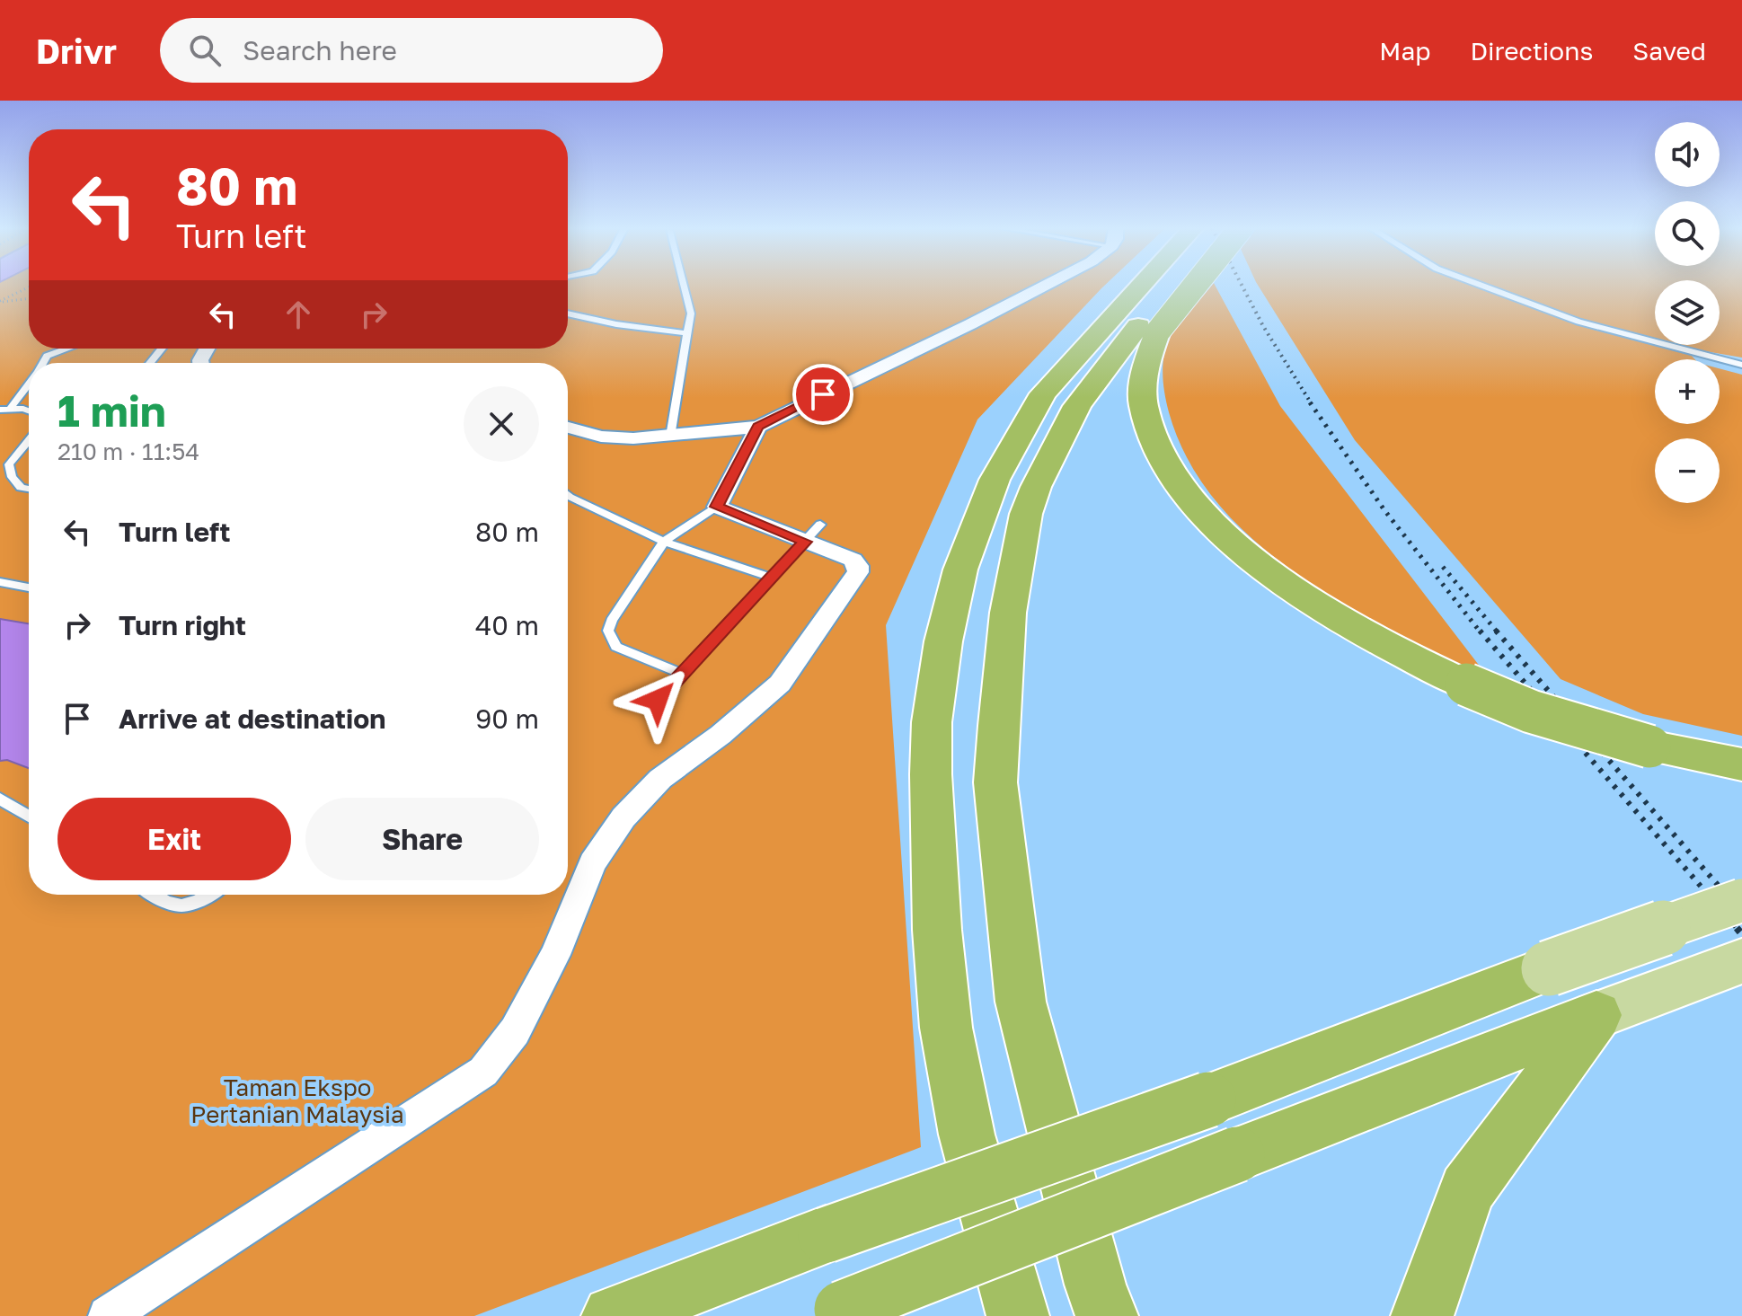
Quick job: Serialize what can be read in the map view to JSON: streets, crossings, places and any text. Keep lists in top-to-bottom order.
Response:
{
  "parks": ["Taman Ekspo Pertanian Malaysia"],
  "page": {
    "header": "Drivr",
    "search": "Search here",
    "nav": ["Map", "Directions", "Saved"],
    "map_buttons": ["+", "−"],
    "turn": ["80 m", "Turn left"],
    "heading": ["1 min", "210 m · 11:54"],
    "list": [
      {
        "name": "Turn left",
        "value": "80 m"
      },
      {
        "name": "Turn right",
        "value": "40 m"
      },
      {
        "name": "Arrive at destination",
        "value": "90 m"
      }
    ],
    "buttons": ["Exit", "Share"]
  }
}
